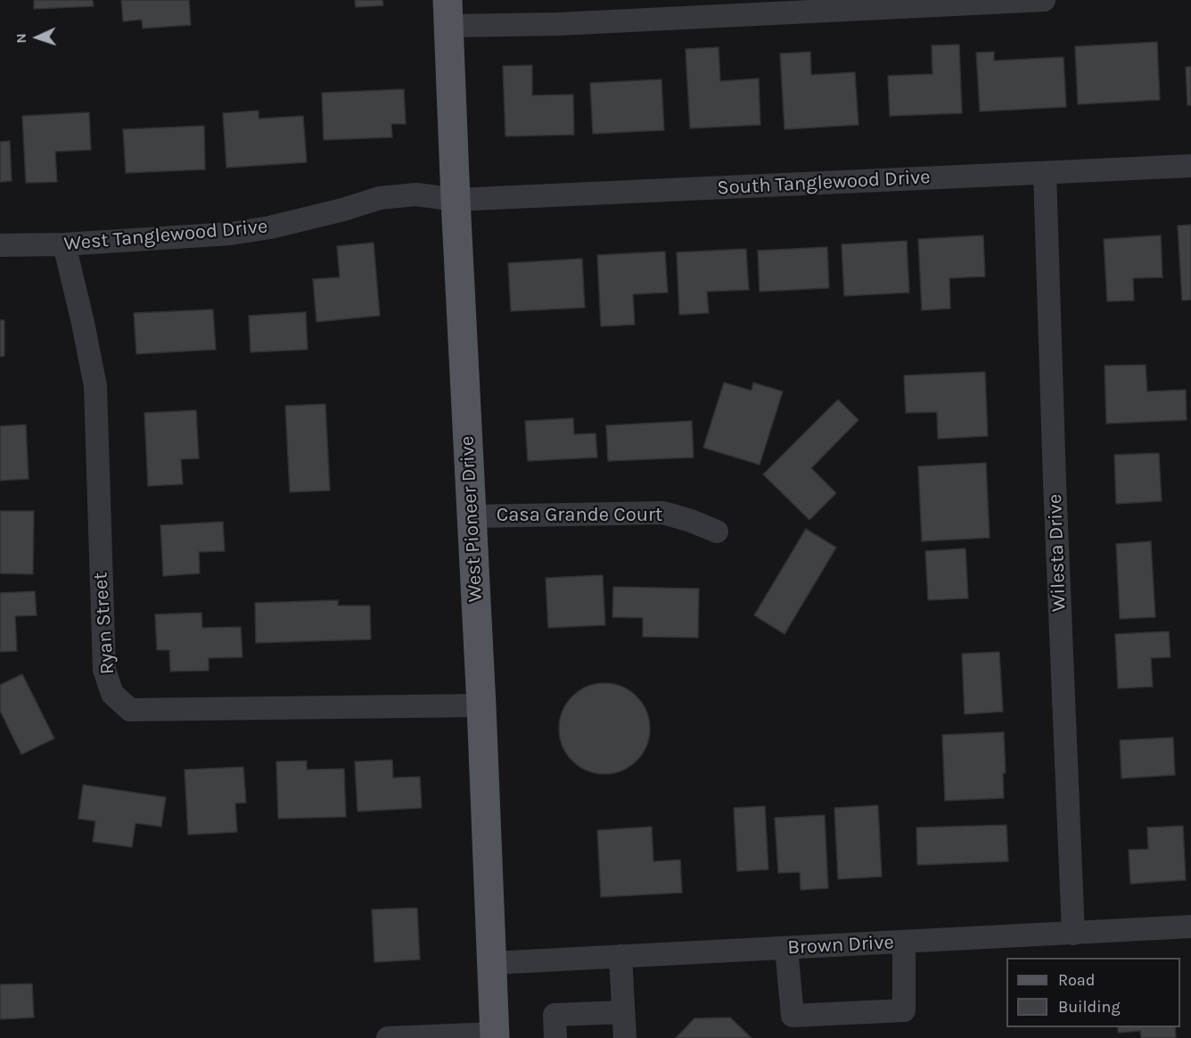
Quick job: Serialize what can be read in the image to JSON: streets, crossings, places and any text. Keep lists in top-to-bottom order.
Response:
{
  "streets": {
    "main road": ["West Pioneer Drive"],
    "street": [
      "South Tanglewood Drive",
      "West Tanglewood Drive",
      "Casa Grande Court",
      "Wilesta Drive",
      "Ryan Street",
      "Brown Drive"
    ]
  },
  "crossings": [
    ["South Tanglewood Drive", "West Tanglewood Drive"],
    ["South Tanglewood Drive", "West Pioneer Drive"],
    ["South Tanglewood Drive", "Wilesta Drive"],
    ["West Tanglewood Drive", "West Pioneer Drive"],
    ["West Tanglewood Drive", "Ryan Street"],
    ["Casa Grande Court", "West Pioneer Drive"],
    ["West Pioneer Drive", "Ryan Street"],
    ["West Pioneer Drive", "Brown Drive"],
    ["Wilesta Drive", "Brown Drive"]
  ],
  "legend": ["Road", "Building"],
  "north": "left"
}
